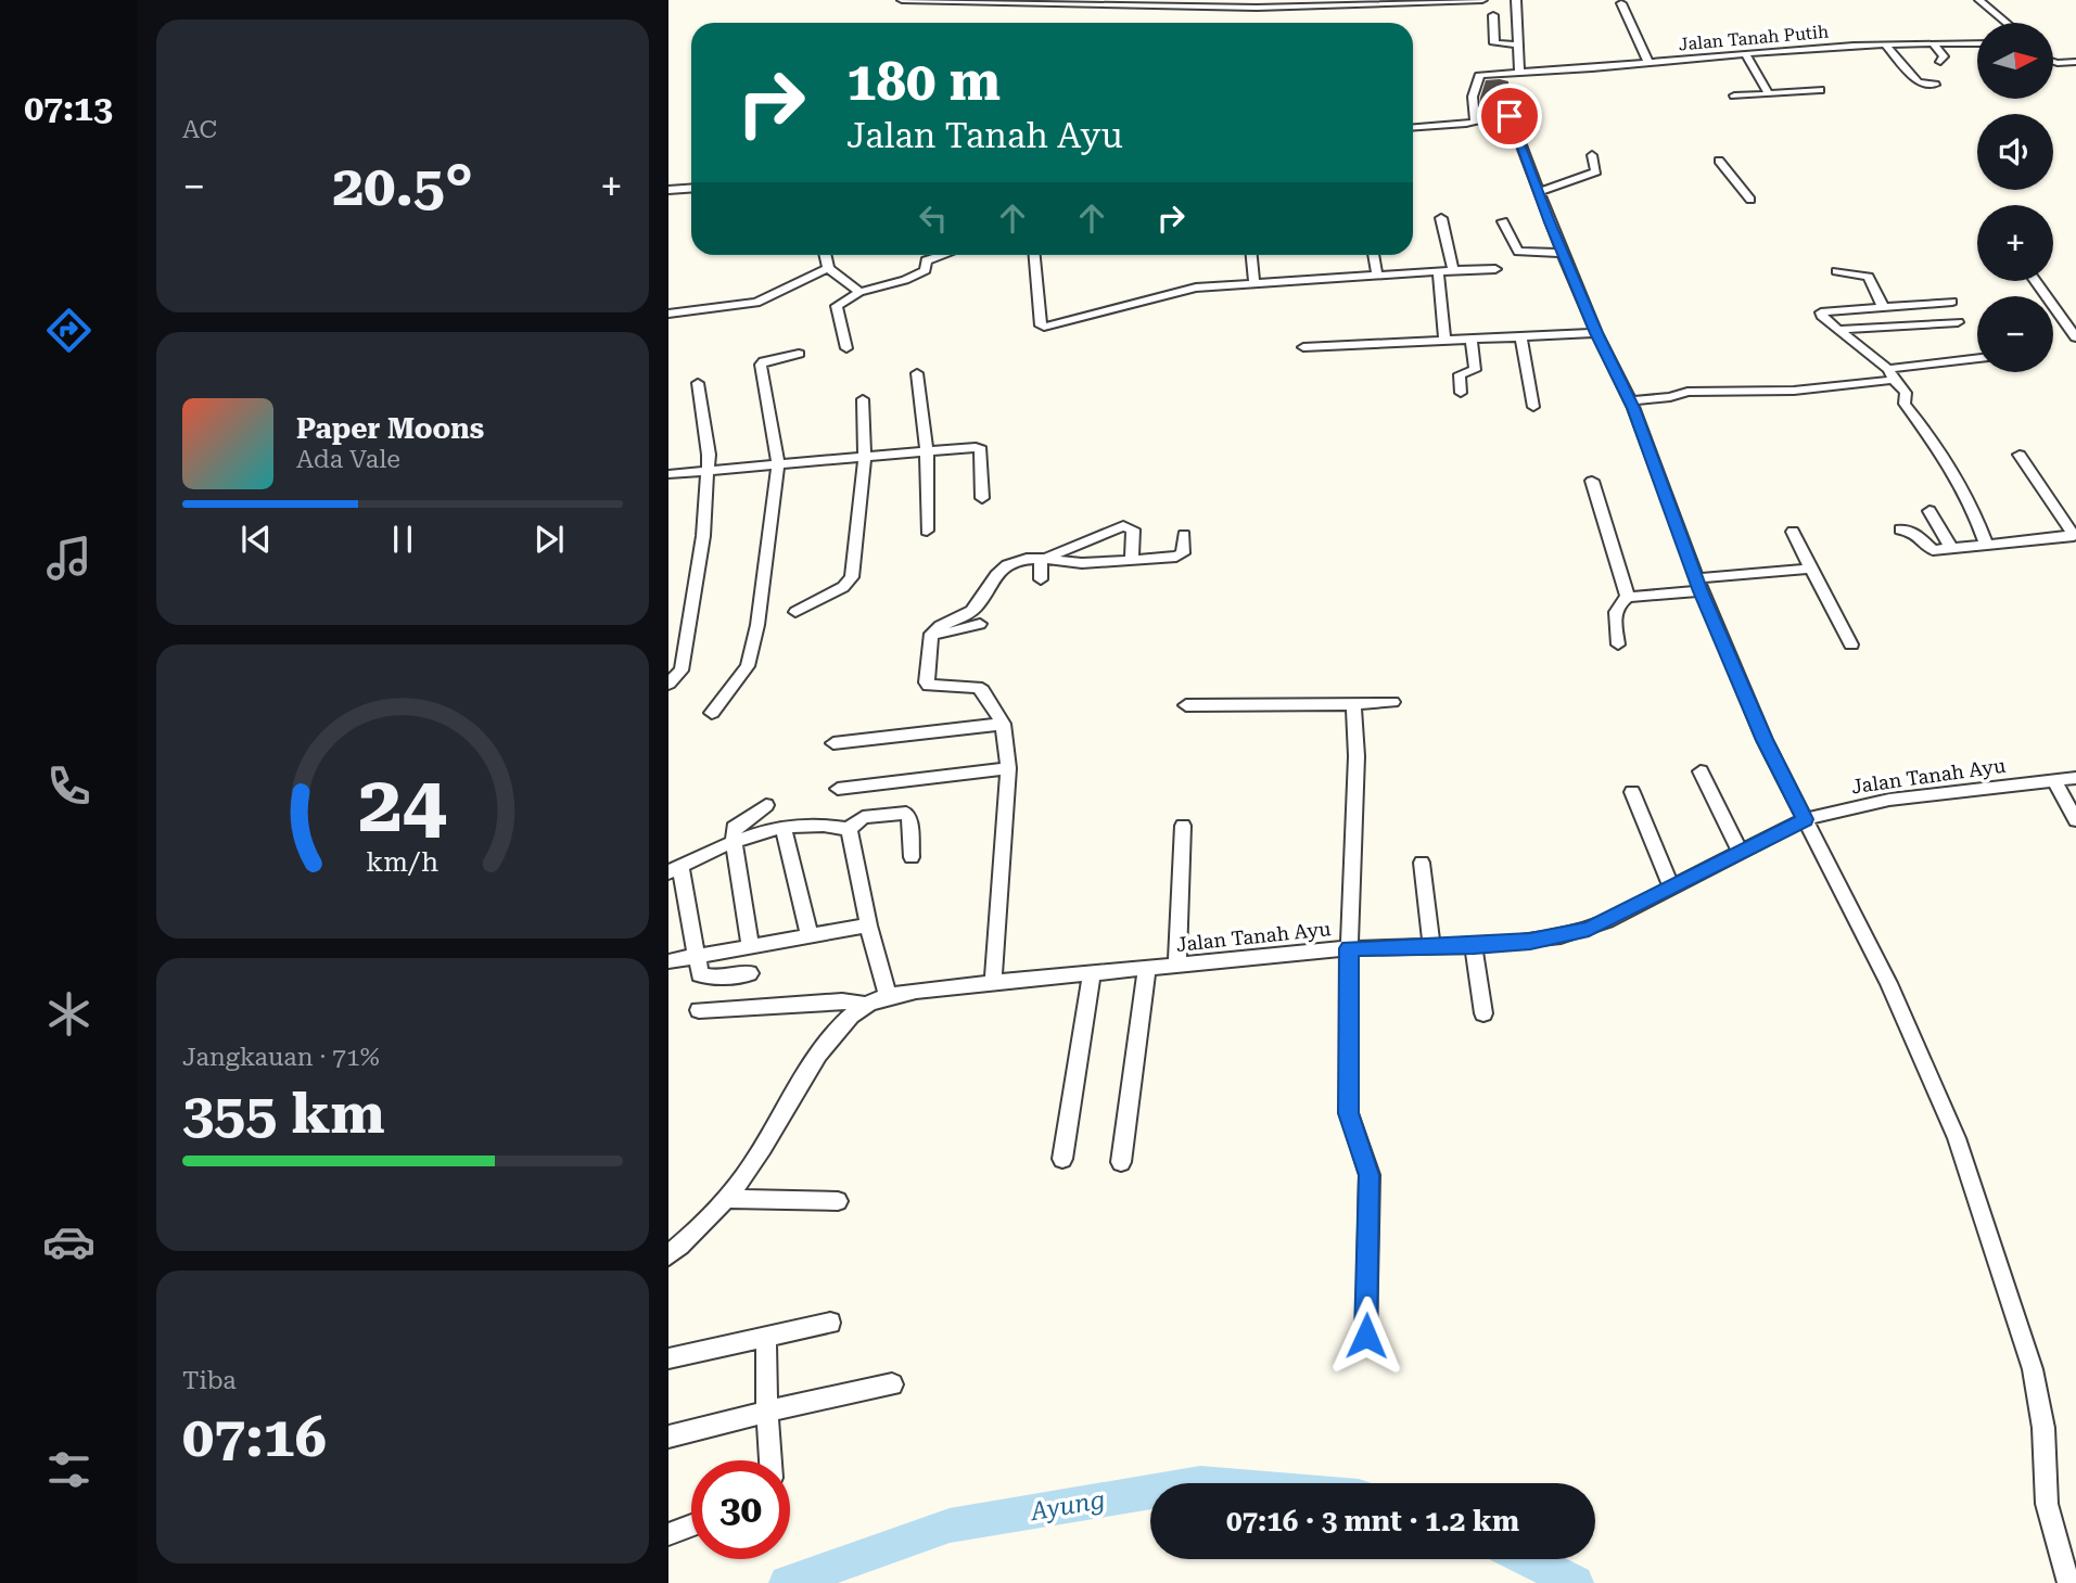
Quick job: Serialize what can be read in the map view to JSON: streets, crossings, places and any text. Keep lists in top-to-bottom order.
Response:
{
  "streets": {
    "street": ["Jalan Tanah Putih", "Jalan Tanah Ayu"]
  },
  "water": ["Ayung"],
  "north": "right",
  "page": {
    "tabs": "07:13",
    "tile": [
      "AC",
      ["Jangkauan · 71%", "355 km"],
      ["Tiba", "07:16"]
    ],
    "map_buttons": ["+", "−"],
    "turn": ["180 m", "Jalan Tanah Ayu"],
    "heat": ["−", "20.5°", "+"],
    "song": ["Paper Moons", "Ada Vale"],
    "limit": "30",
    "trip": "07:16 · 3 mnt · 1.2 km",
    "gauge": ["24", "km/h"]
  }
}
